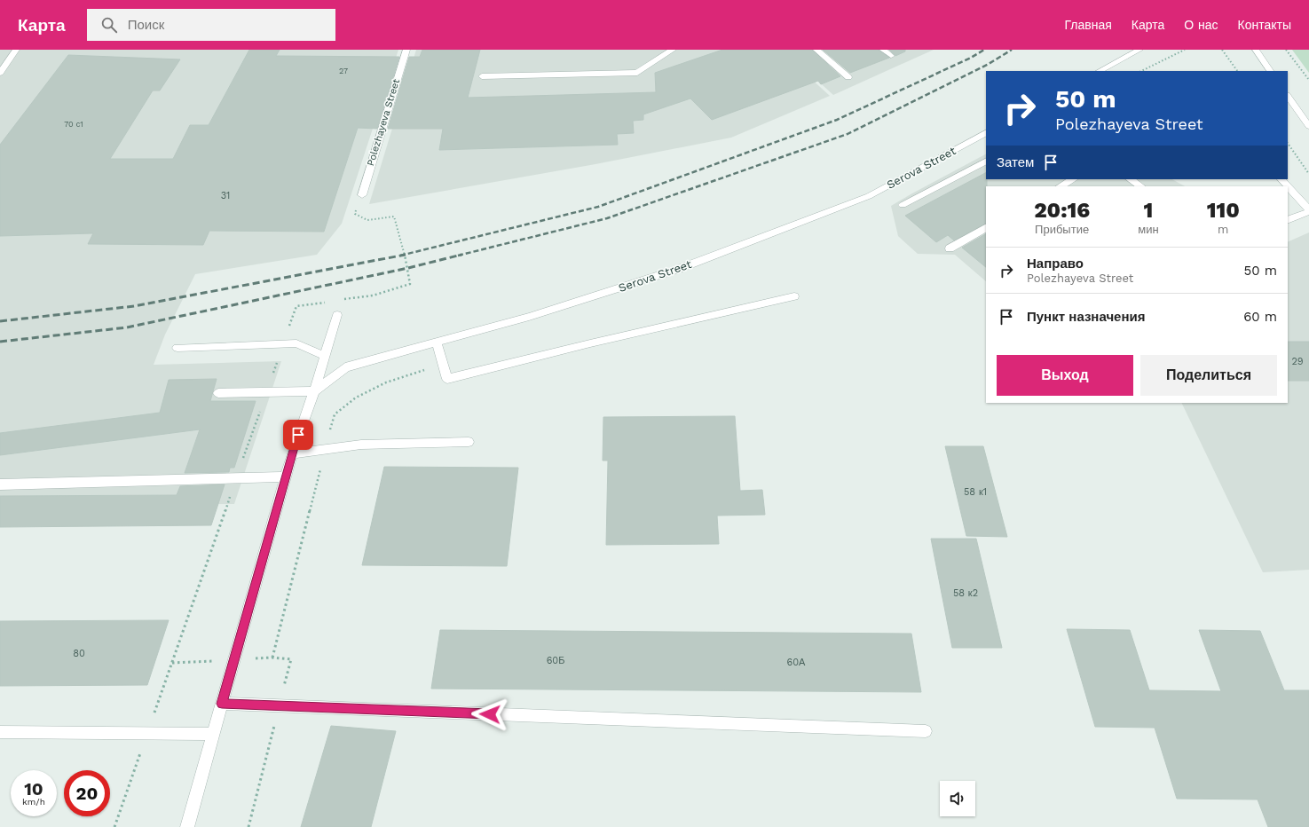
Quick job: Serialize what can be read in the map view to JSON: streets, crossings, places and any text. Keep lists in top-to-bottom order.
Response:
{
  "streets": {
    "street": ["Polezhayeva Street", "Serova Street"]
  },
  "house_numbers": [
    "27",
    "70 с1",
    "31",
    "29",
    "58 к1",
    "58 к2",
    "80",
    "60Б",
    "60А"
  ],
  "page": {
    "header": "Карта",
    "search": "Поиск",
    "nav": [
      "Главная",
      "Карта",
      "О нас",
      "Контакты"
    ],
    "turn": ["50 m", "Polezhayeva Street"],
    "then": "Затем",
    "eta": [
      "20:16",
      "Прибытие",
      "1",
      "мин",
      "110",
      "m"
    ],
    "list": [
      {
        "name": "Направо",
        "note": "Polezhayeva Street",
        "value": "50 m"
      },
      {
        "name": "Пункт назначения",
        "value": "60 m"
      }
    ],
    "buttons": ["Выход", "Поделиться"],
    "speed": "10 km/h",
    "limit": "20"
  }
}
